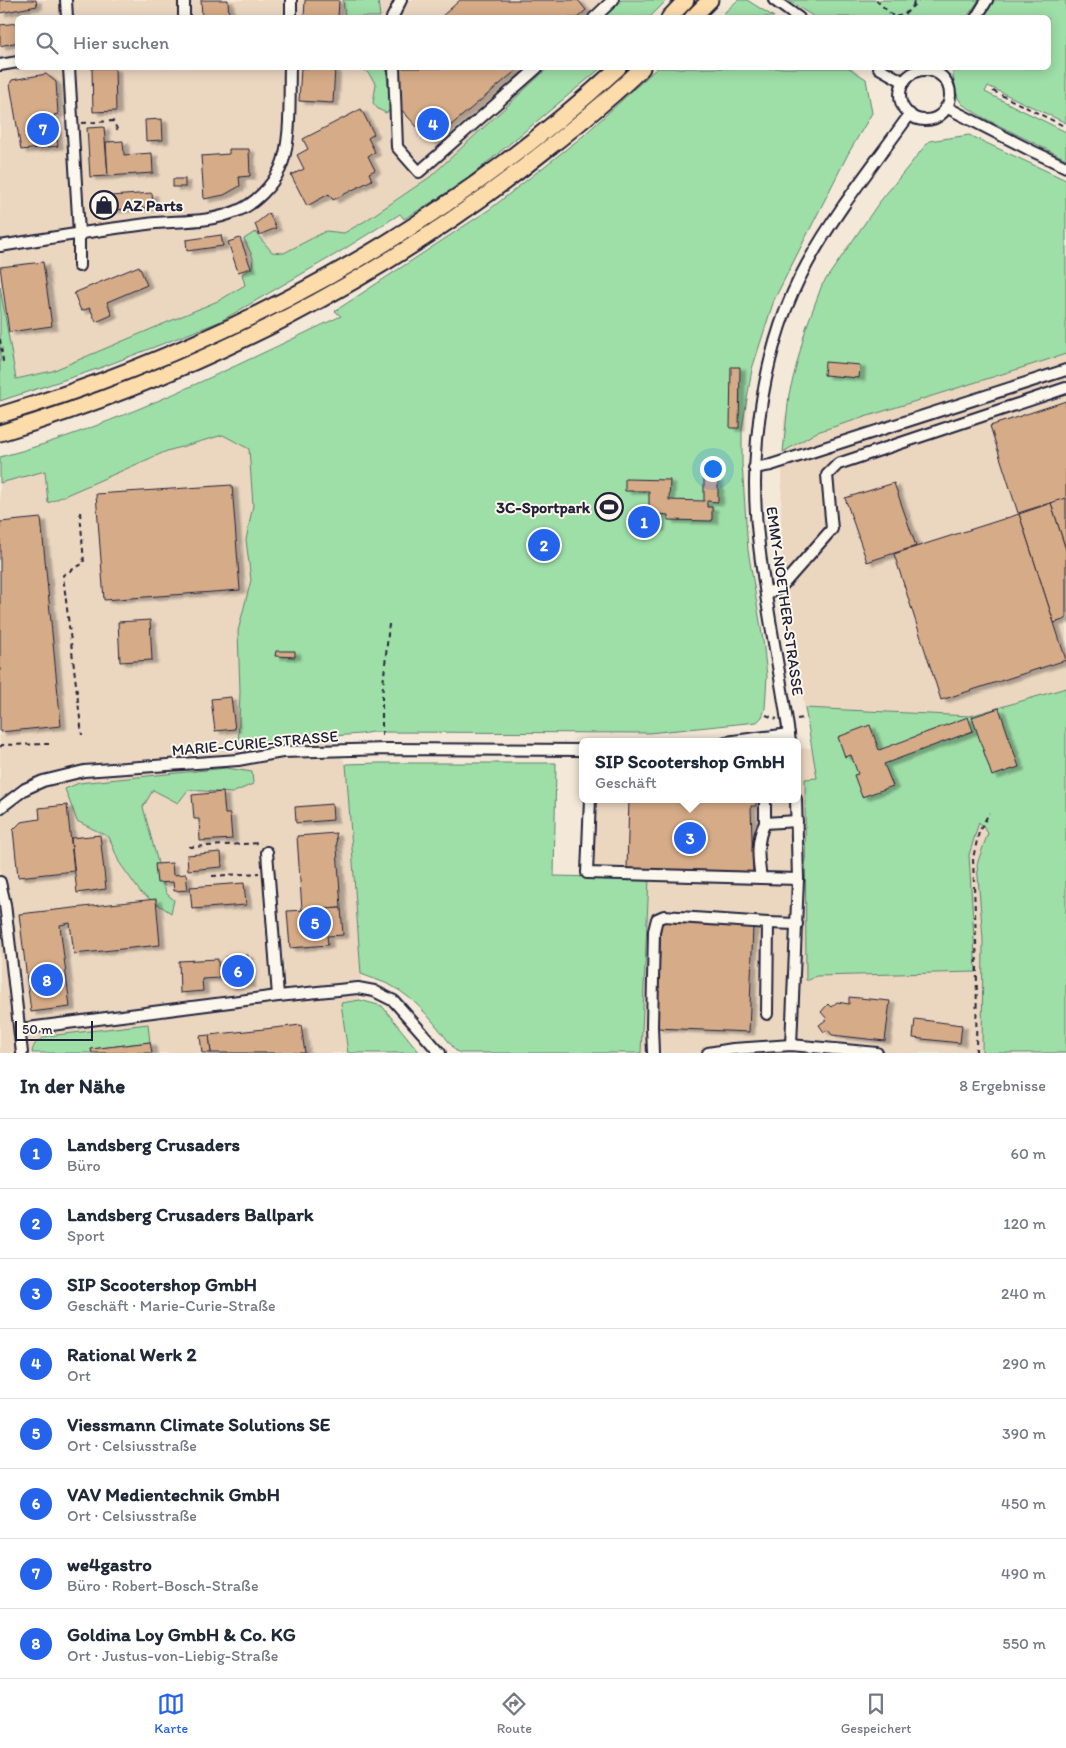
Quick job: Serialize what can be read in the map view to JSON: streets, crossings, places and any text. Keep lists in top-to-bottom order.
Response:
{
  "streets": {
    "street": ["EMMY-NOETHER-STRASSE", "MARIE-CURIE-STRASSE"]
  },
  "places": {
    "shop": ["AZ Parts"],
    "sports": ["3C-Sportpark"]
  },
  "scale_bar": "50 m",
  "page": {
    "search": "Hier suchen",
    "pins": [
      "4",
      "7",
      "1",
      "2",
      "3",
      "5",
      "6",
      "8"
    ],
    "popup": ["SIP Scootershop GmbH", "Geschäft"],
    "scale": "50 m",
    "heading": ["In der Nähe", "8 Ergebnisse"],
    "list": [
      {
        "mark": "1",
        "name": "Landsberg Crusaders",
        "note": "Büro",
        "value": "60 m"
      },
      {
        "mark": "2",
        "name": "Landsberg Crusaders Ballpark",
        "note": "Sport",
        "value": "120 m"
      },
      {
        "mark": "3",
        "name": "SIP Scootershop GmbH",
        "note": "Geschäft · Marie-Curie-Straße",
        "value": "240 m"
      },
      {
        "mark": "4",
        "name": "Rational Werk 2",
        "note": "Ort",
        "value": "290 m"
      },
      {
        "mark": "5",
        "name": "Viessmann Climate Solutions SE",
        "note": "Ort · Celsiusstraße",
        "value": "390 m"
      },
      {
        "mark": "6",
        "name": "VAV Medientechnik GmbH",
        "note": "Ort · Celsiusstraße",
        "value": "450 m"
      },
      {
        "mark": "7",
        "name": "we4gastro",
        "note": "Büro · Robert-Bosch-Straße",
        "value": "490 m"
      },
      {
        "mark": "8",
        "name": "Goldina Loy GmbH & Co. KG",
        "note": "Ort · Justus-von-Liebig-Straße",
        "value": "550 m"
      }
    ],
    "nav": ["Karte", "Route", "Gespeichert"]
  }
}
